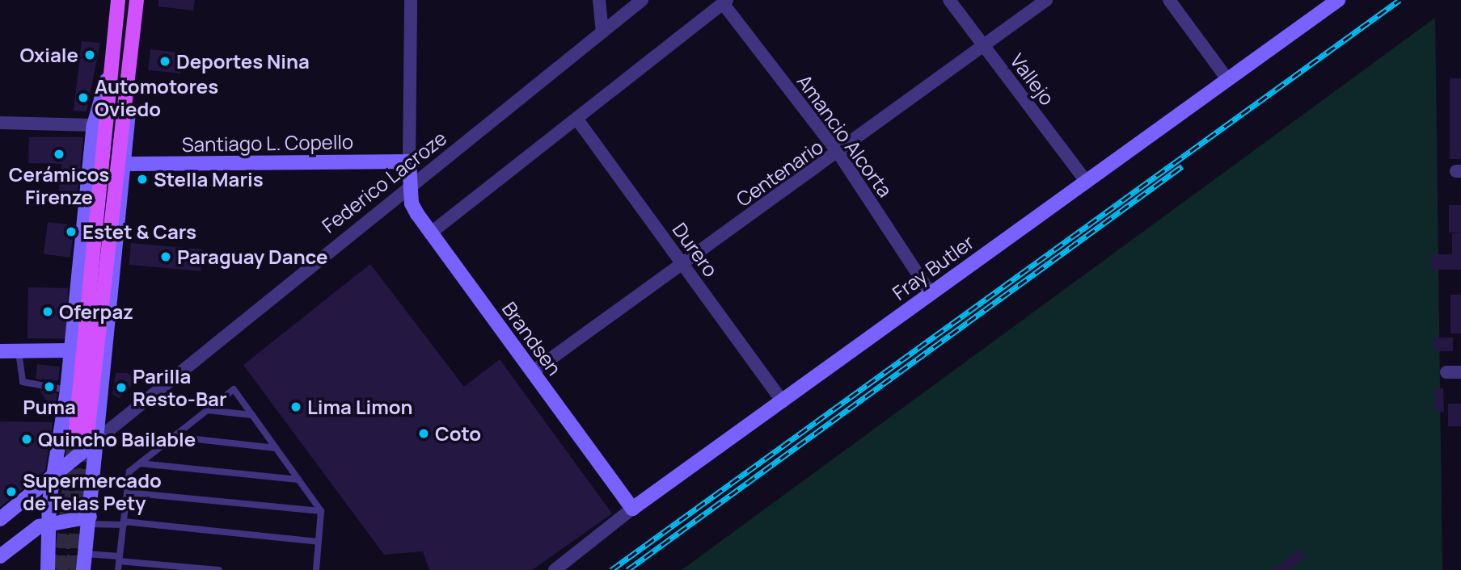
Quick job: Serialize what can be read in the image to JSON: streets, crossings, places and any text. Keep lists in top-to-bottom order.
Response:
{
  "streets": {
    "street": [
      "Vallejo",
      "Amancio Alcorta",
      "Santiago L. Copello",
      "Centenario",
      "Federico Lacroze",
      "Durero",
      "Fray Butler",
      "Brandsen"
    ]
  },
  "crossings": [
    ["Vallejo", "Centenario"],
    ["Vallejo", "Fray Butler"],
    ["Amancio Alcorta", "Centenario"],
    ["Amancio Alcorta", "Fray Butler"],
    ["Santiago L. Copello", "Brandsen"],
    ["Centenario", "Durero"],
    ["Centenario", "Brandsen"],
    ["Federico Lacroze", "Brandsen"],
    ["Durero", "Fray Butler"],
    ["Fray Butler", "Brandsen"]
  ],
  "places": [
    "Oxiale",
    "Deportes Nina",
    "Automotores Oviedo",
    "Cerámicos Firenze",
    "Stella Maris",
    "Estet & Cars",
    "Paraguay Dance",
    "Oferpaz",
    "Puma",
    "Parilla Resto-Bar",
    "Lima Limon",
    "Coto",
    "Quincho Bailable",
    "Supermercado de Telas Pety"
  ]
}
